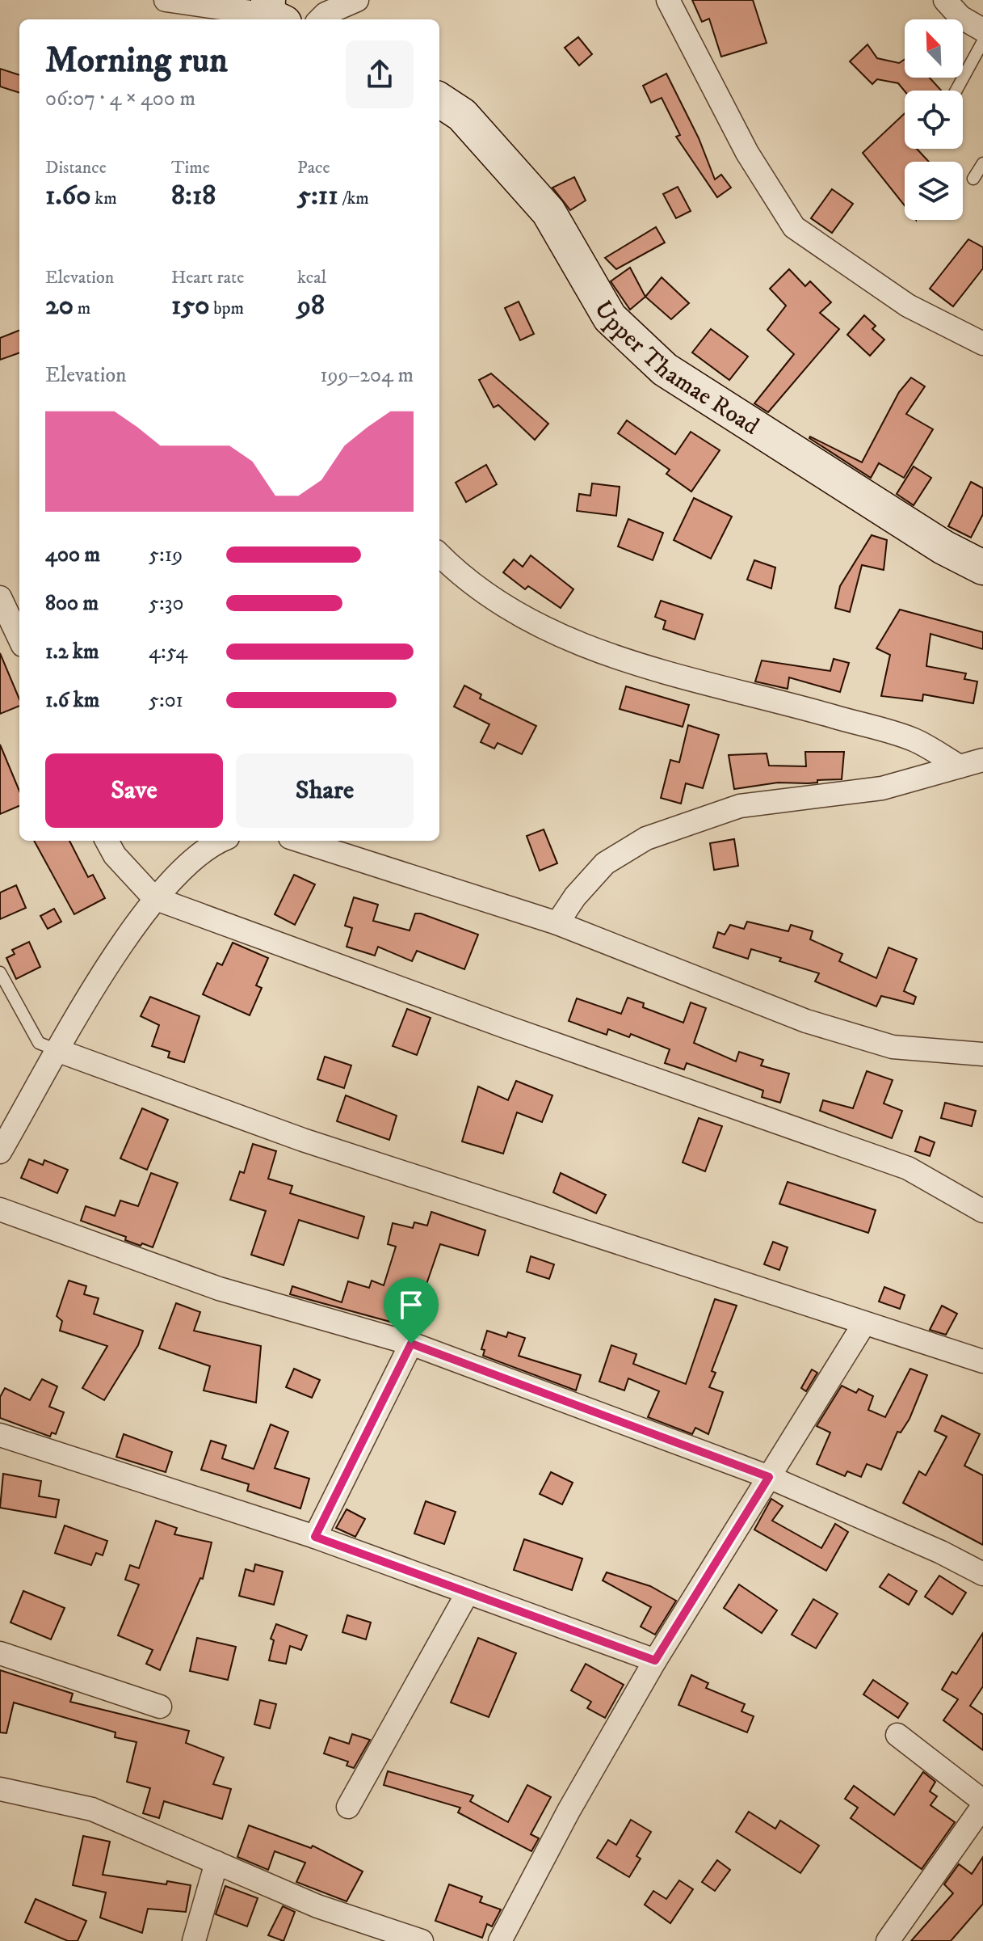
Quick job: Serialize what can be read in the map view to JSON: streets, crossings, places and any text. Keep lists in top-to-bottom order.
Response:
{
  "streets": {
    "street": ["Upper Thamae Road"]
  },
  "north": "top left",
  "page": {
    "heading": ["Morning run", "06:07 · 4 × 400 m"],
    "stats": [
      ["Distance", "1.60 km"],
      ["Time", "8:18"],
      ["Pace", "5:11 /km"],
      ["Elevation", "20 m"],
      ["Heart rate", "150 bpm"],
      ["kcal", "98"]
    ],
    "chart": ["Elevation", "199–204 m"],
    "list": [
      {
        "name": "400 m",
        "note": "5:19"
      },
      {
        "name": "800 m",
        "note": "5:30"
      },
      {
        "name": "1.2 km",
        "note": "4:54"
      },
      {
        "name": "1.6 km",
        "note": "5:01"
      }
    ],
    "buttons": ["Save", "Share"]
  }
}
